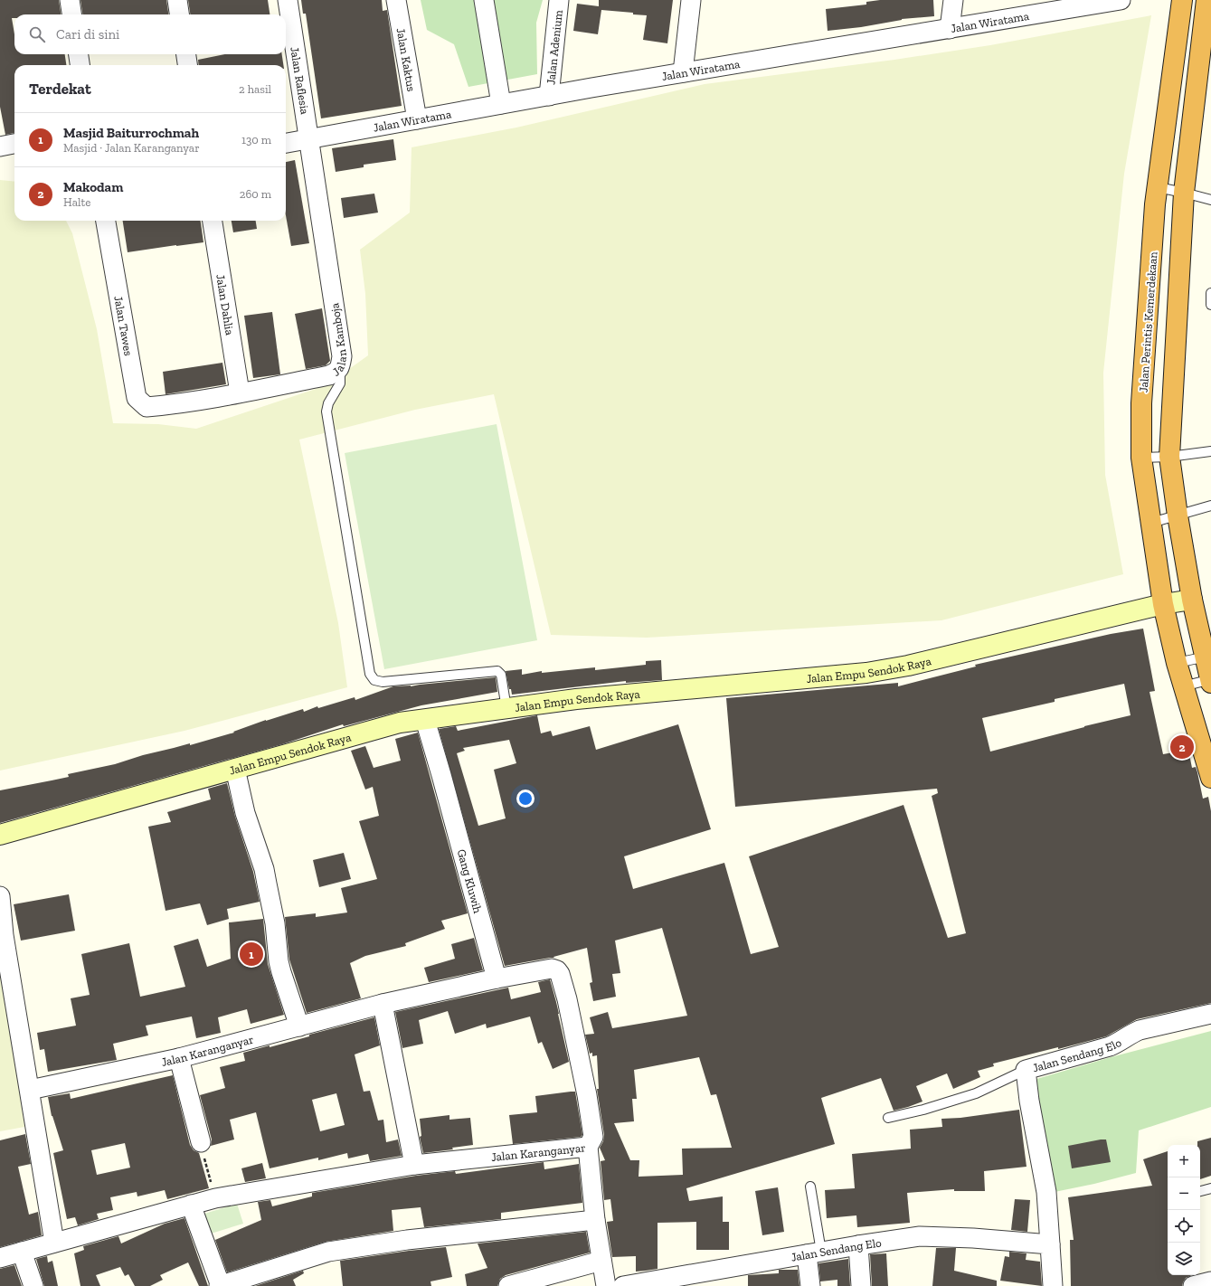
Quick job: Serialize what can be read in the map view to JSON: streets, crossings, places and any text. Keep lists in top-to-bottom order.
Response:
{
  "streets": {
    "highway": ["Jalan Perintis Kemerdekaan"],
    "main road": ["Jalan Empu Sendok Raya"],
    "street": [
      "Jalan Wiratama",
      "Jalan Adenium",
      "Jalan Kaktus",
      "Jalan Raflesia",
      "Jalan Dahlia",
      "Jalan Tawes",
      "Jalan Kamboja",
      "Gang Kluwih",
      "Jalan Karanganyar",
      "Jalan Sendang Elo"
    ]
  },
  "crossings": [
    ["Jalan Wiratama", "Jalan Adenium"],
    ["Jalan Wiratama", "Jalan Kaktus"],
    ["Jalan Wiratama", "Jalan Raflesia"],
    ["Jalan Wiratama", "Jalan Kamboja"],
    ["Jalan Raflesia", "Jalan Kamboja"],
    ["Jalan Dahlia", "Jalan Kamboja"],
    ["Jalan Perintis Kemerdekaan", "Jalan Empu Sendok Raya"],
    ["Jalan Tawes", "Jalan Kamboja"],
    ["Jalan Empu Sendok Raya", "Gang Kluwih"],
    ["Gang Kluwih", "Jalan Karanganyar"]
  ],
  "page": {
    "search": "Cari di sini",
    "heading": ["Terdekat", "2 hasil"],
    "list": [
      {
        "mark": "1",
        "name": "Masjid Baiturrochmah",
        "note": "Masjid · Jalan Karanganyar",
        "value": "130 m"
      },
      {
        "mark": "2",
        "name": "Makodam",
        "note": "Halte",
        "value": "260 m"
      }
    ],
    "pins": ["2", "1"],
    "map_buttons": ["+", "−"]
  }
}
